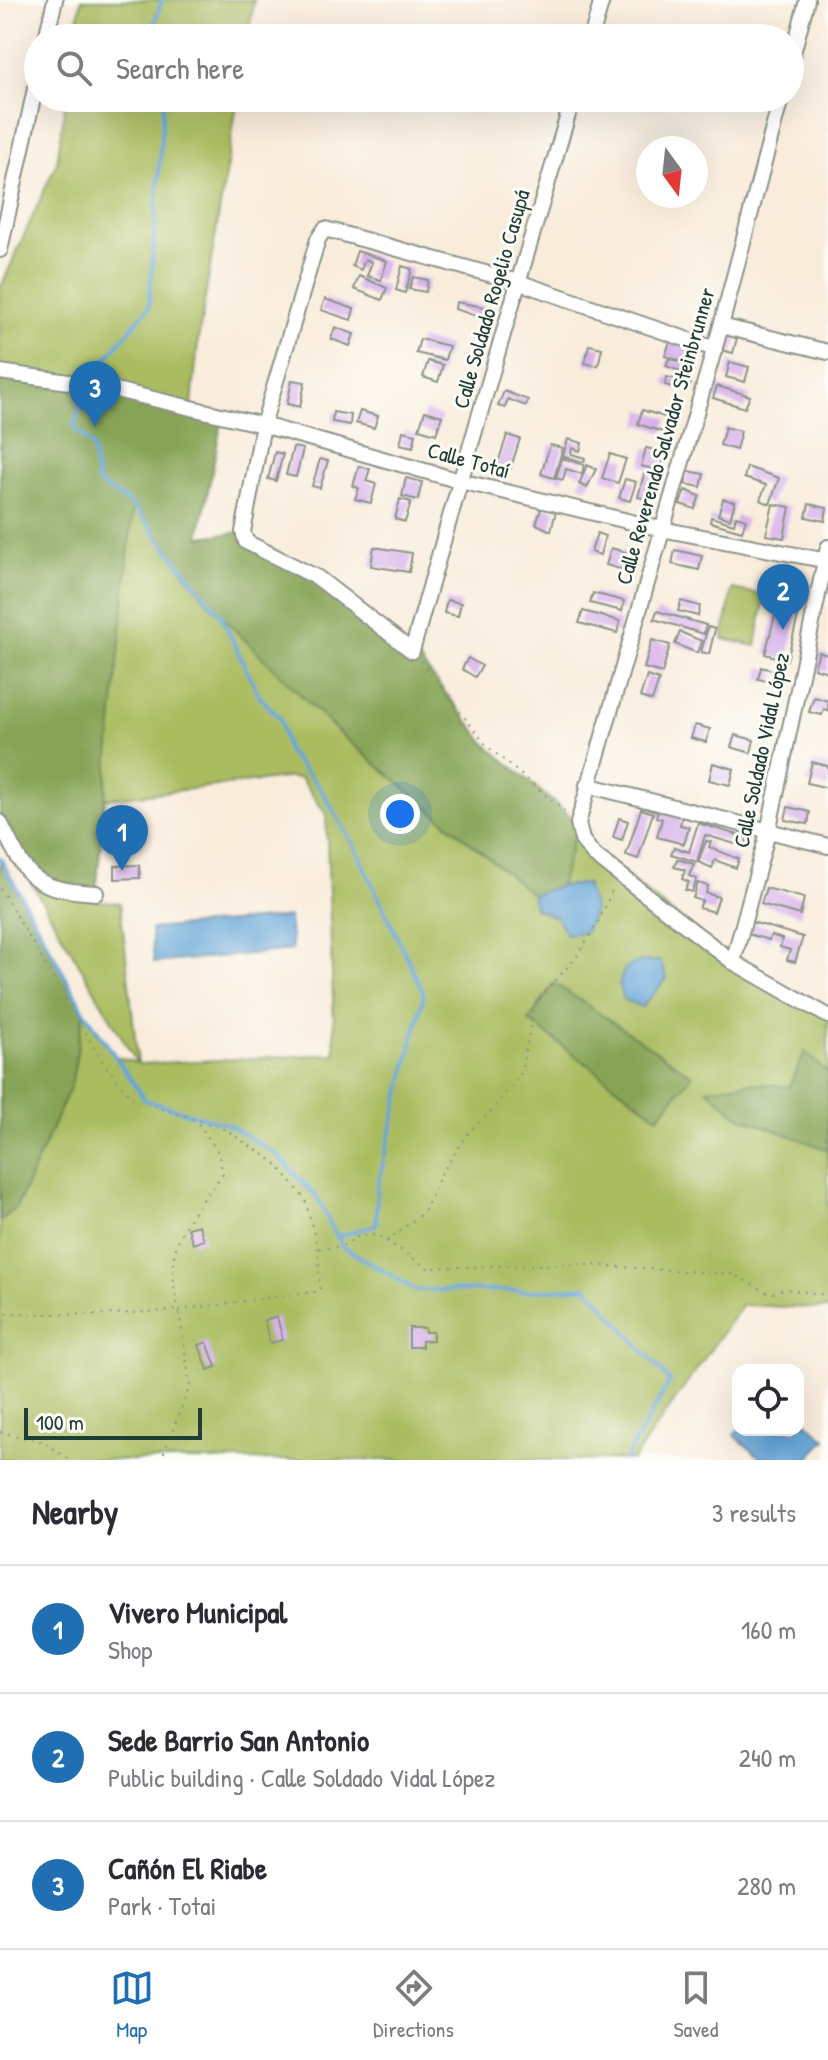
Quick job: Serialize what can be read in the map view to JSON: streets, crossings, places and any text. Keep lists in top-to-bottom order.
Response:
{
  "streets": {
    "street": [
      "Calle Soldado Rogelio Casupá",
      "Calle Reverendo Salvador Steinbrunner",
      "Calle Totaí",
      "Calle Soldado Vidal López"
    ]
  },
  "crossings": [
    ["Calle Soldado Rogelio Casupá", "Calle Totaí"],
    ["Calle Reverendo Salvador Steinbrunner", "Calle Totaí"],
    ["Calle Totaí", "Calle Soldado Vidal López"]
  ],
  "scale_bar": "100 m",
  "north": "bottom",
  "page": {
    "search": "Search here",
    "pins": ["3", "2", "1"],
    "scale": "100 m",
    "heading": ["Nearby", "3 results"],
    "list": [
      {
        "mark": "1",
        "name": "Vivero Municipal",
        "note": "Shop",
        "value": "160 m"
      },
      {
        "mark": "2",
        "name": "Sede Barrio San Antonio",
        "note": "Public building · Calle Soldado Vidal López",
        "value": "240 m"
      },
      {
        "mark": "3",
        "name": "Cañón El Riabe",
        "note": "Park · Totai",
        "value": "280 m"
      }
    ],
    "nav": ["Map", "Directions", "Saved"]
  }
}
